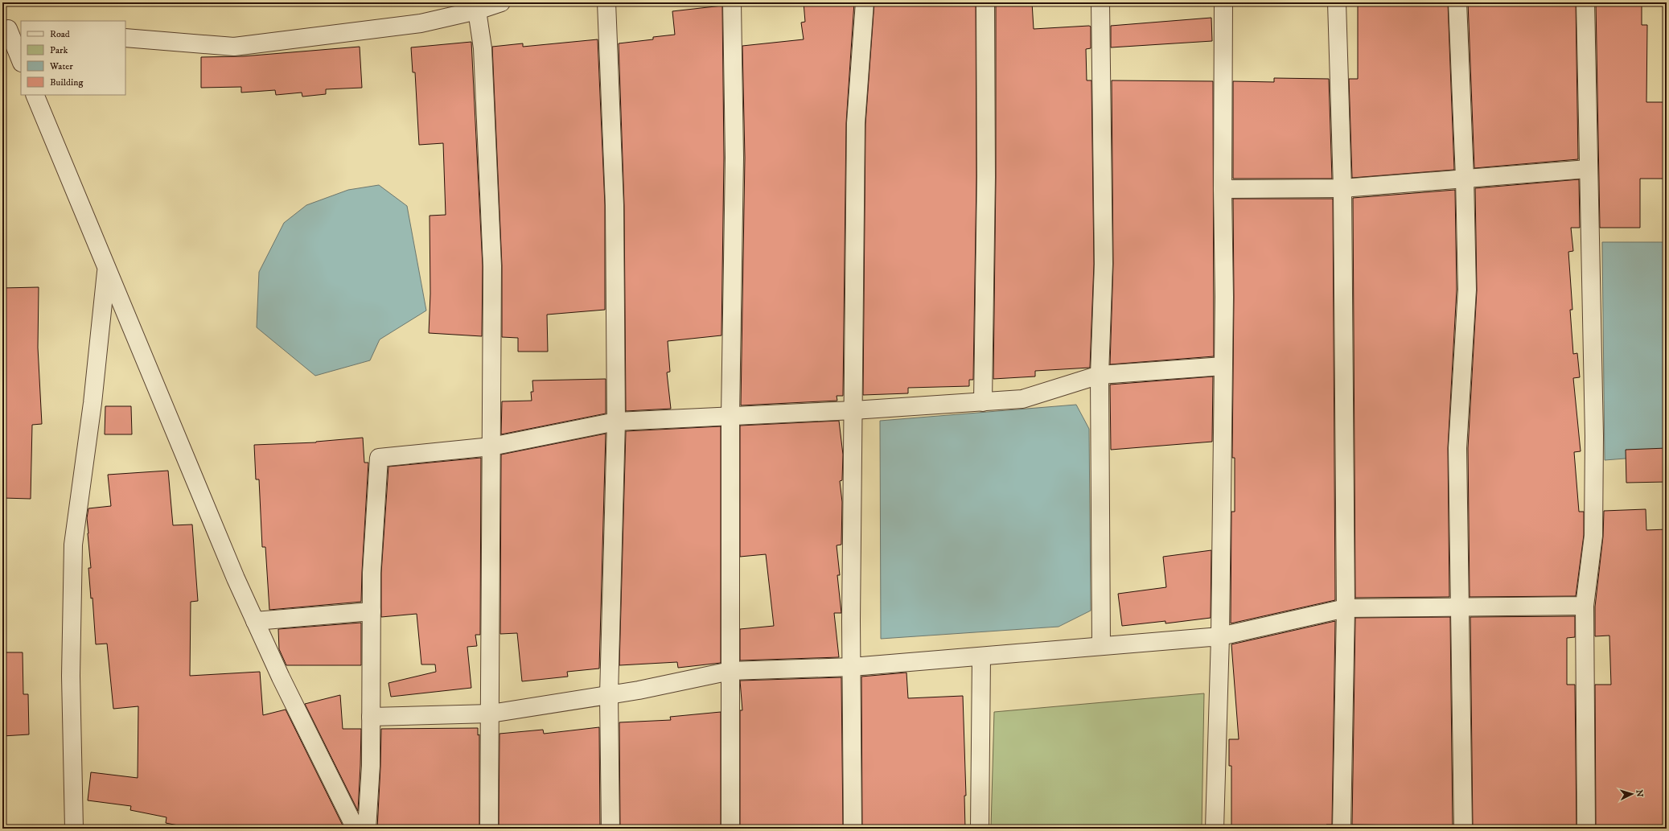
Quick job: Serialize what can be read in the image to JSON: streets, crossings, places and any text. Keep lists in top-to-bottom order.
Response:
{
  "legend": [
    "Road",
    "Park",
    "Water",
    "Building"
  ],
  "north": "right"
}
